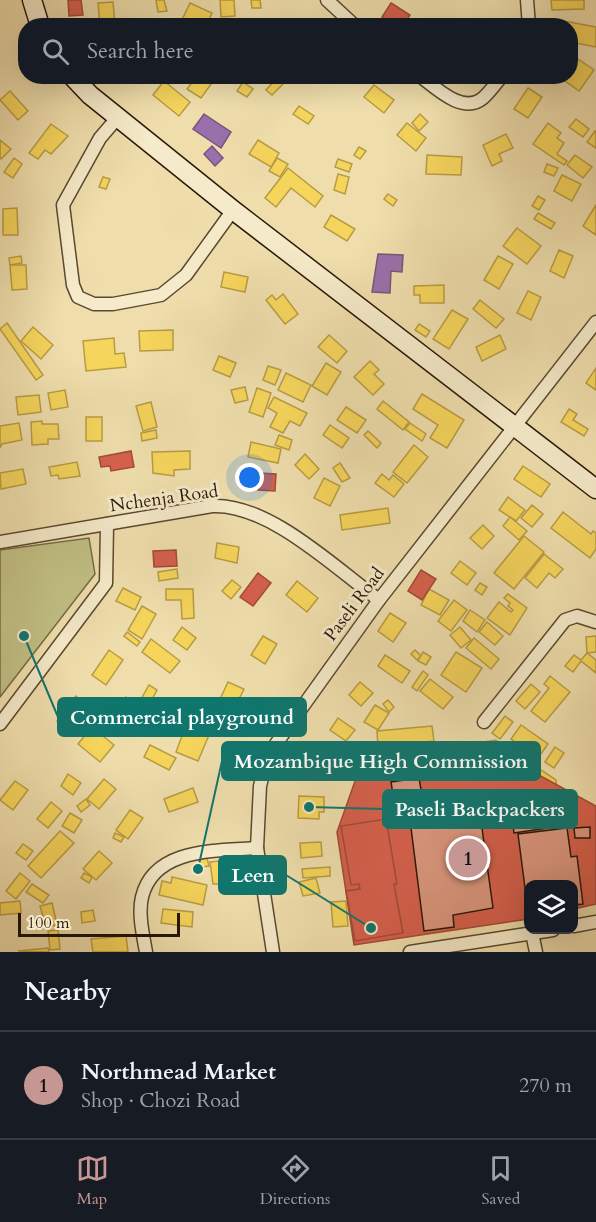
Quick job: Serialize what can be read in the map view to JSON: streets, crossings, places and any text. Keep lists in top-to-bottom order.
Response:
{
  "streets": {
    "street": ["Nchenja Road", "Paseli Road"]
  },
  "crossings": [
    ["Nchenja Road", "Paseli Road"]
  ],
  "places": [
    "Commercial playground",
    "Paseli Backpackers",
    "Mozambique High Commission",
    "Leen"
  ],
  "scale_bar": "100 m",
  "page": {
    "search": "Search here",
    "pins": "1",
    "scale": "100 m",
    "heading": "Nearby",
    "list": [
      {
        "mark": "1",
        "name": "Northmead Market",
        "note": "Shop · Chozi Road",
        "value": "270 m"
      }
    ],
    "nav": ["Map", "Directions", "Saved"]
  }
}
